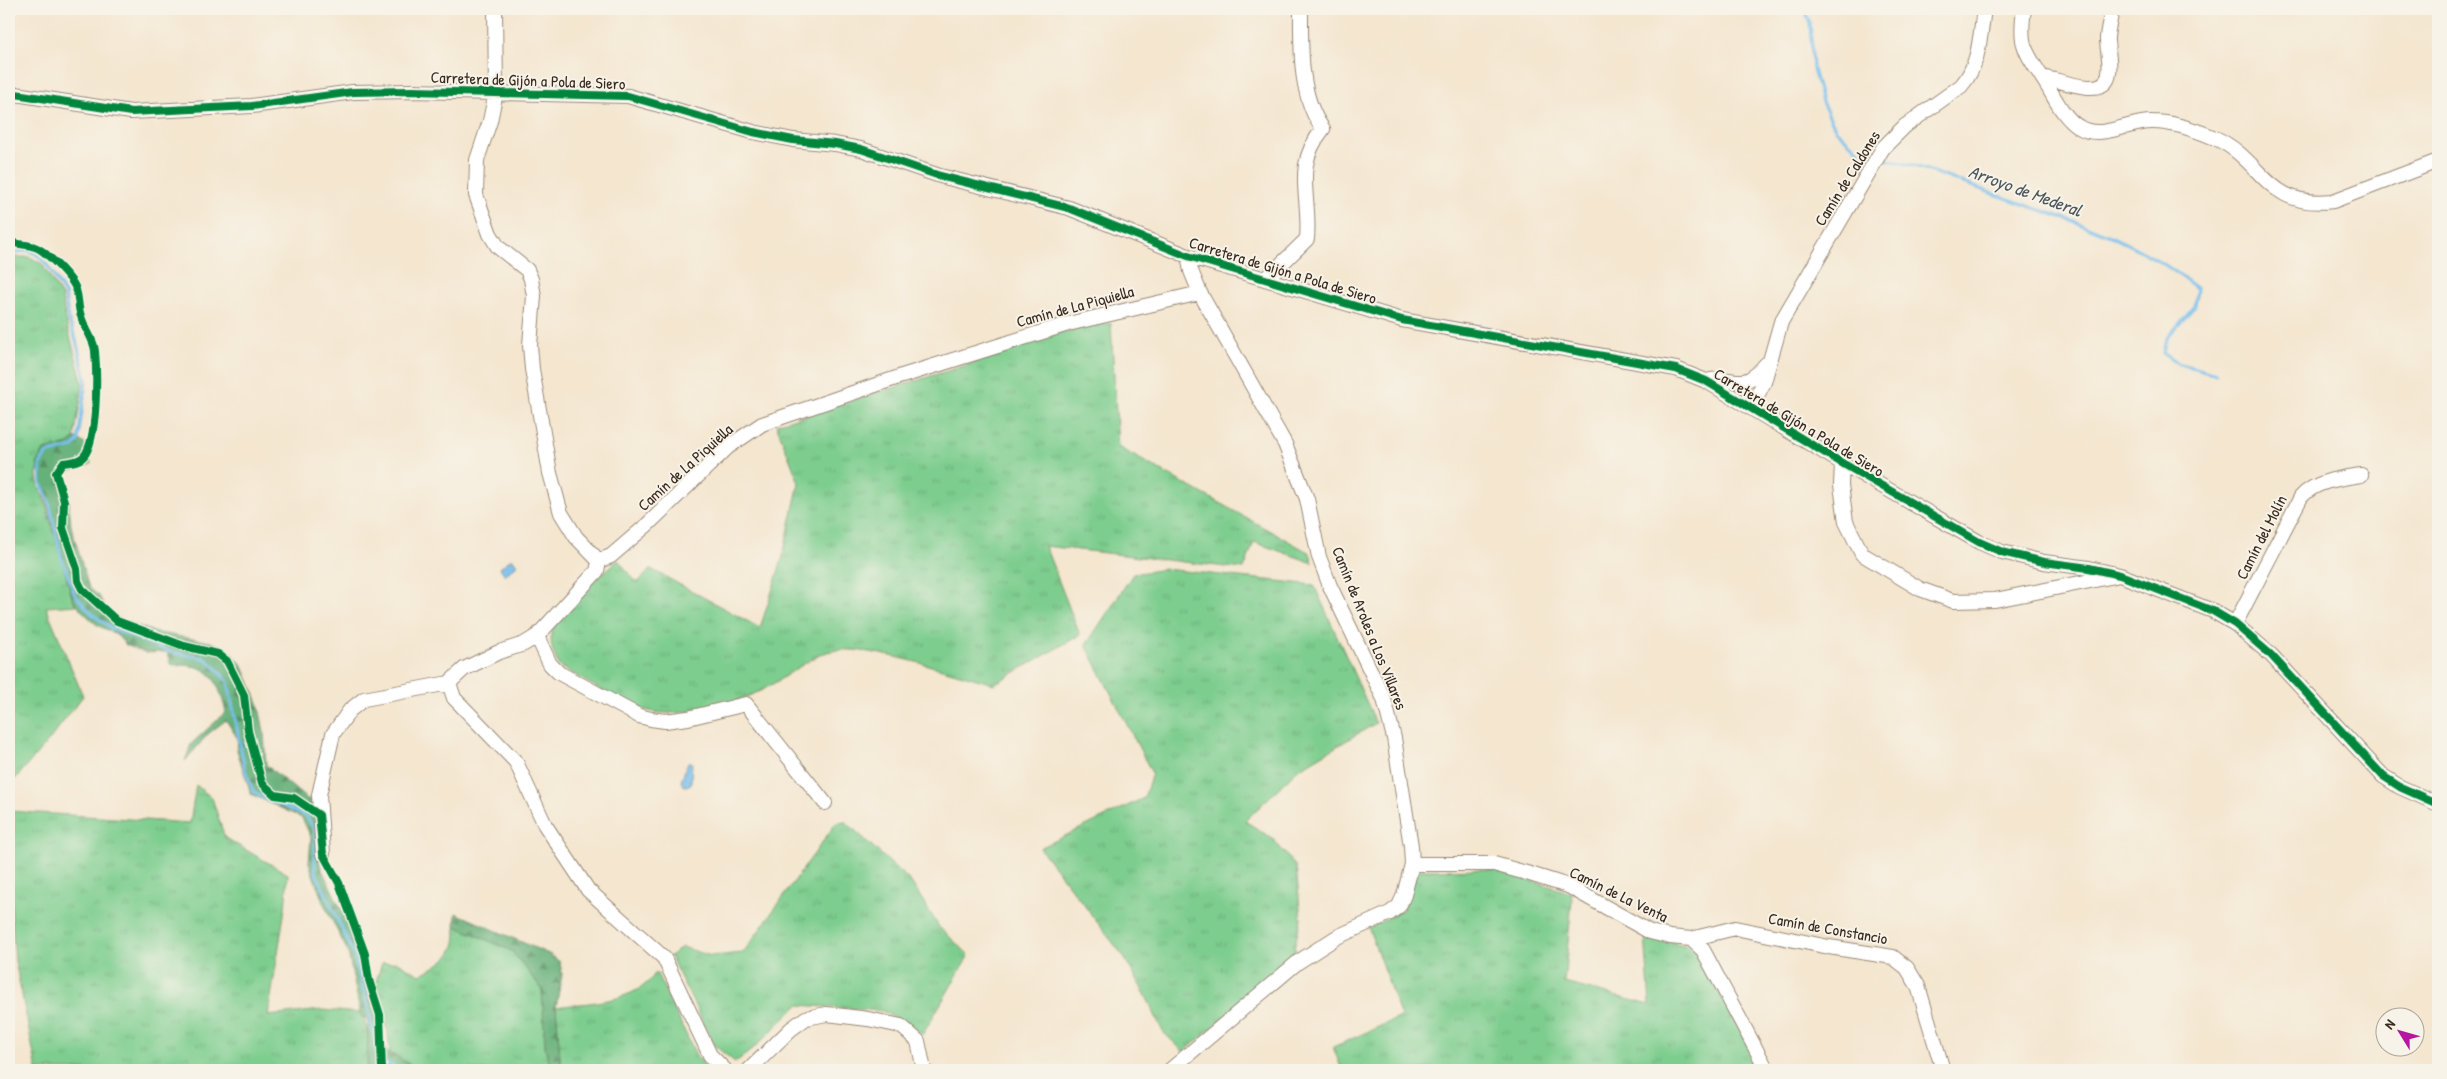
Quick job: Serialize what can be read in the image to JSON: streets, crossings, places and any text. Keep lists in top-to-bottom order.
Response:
{
  "streets": {
    "street": [
      "Carretera de Gijón a Pola de Siero",
      "Camín de Caldones",
      "Camín de La Piquiella",
      "Camín del Molín",
      "Camín de Aroles a Los Villares",
      "Camín de La Venta",
      "Camín de Constancio"
    ]
  },
  "crossings": [
    ["Carretera de Gijón a Pola de Siero", "Camín de Caldones"],
    ["Carretera de Gijón a Pola de Siero", "Camín del Molín"],
    ["Carretera de Gijón a Pola de Siero", "Camín de Aroles a Los Villares"],
    ["Camín de La Piquiella", "Camín de Aroles a Los Villares"],
    ["Camín de Aroles a Los Villares", "Camín de La Venta"],
    ["Camín de La Venta", "Camín de Constancio"]
  ],
  "water": ["Arroyo de Mederal"],
  "north": "top left"
}
